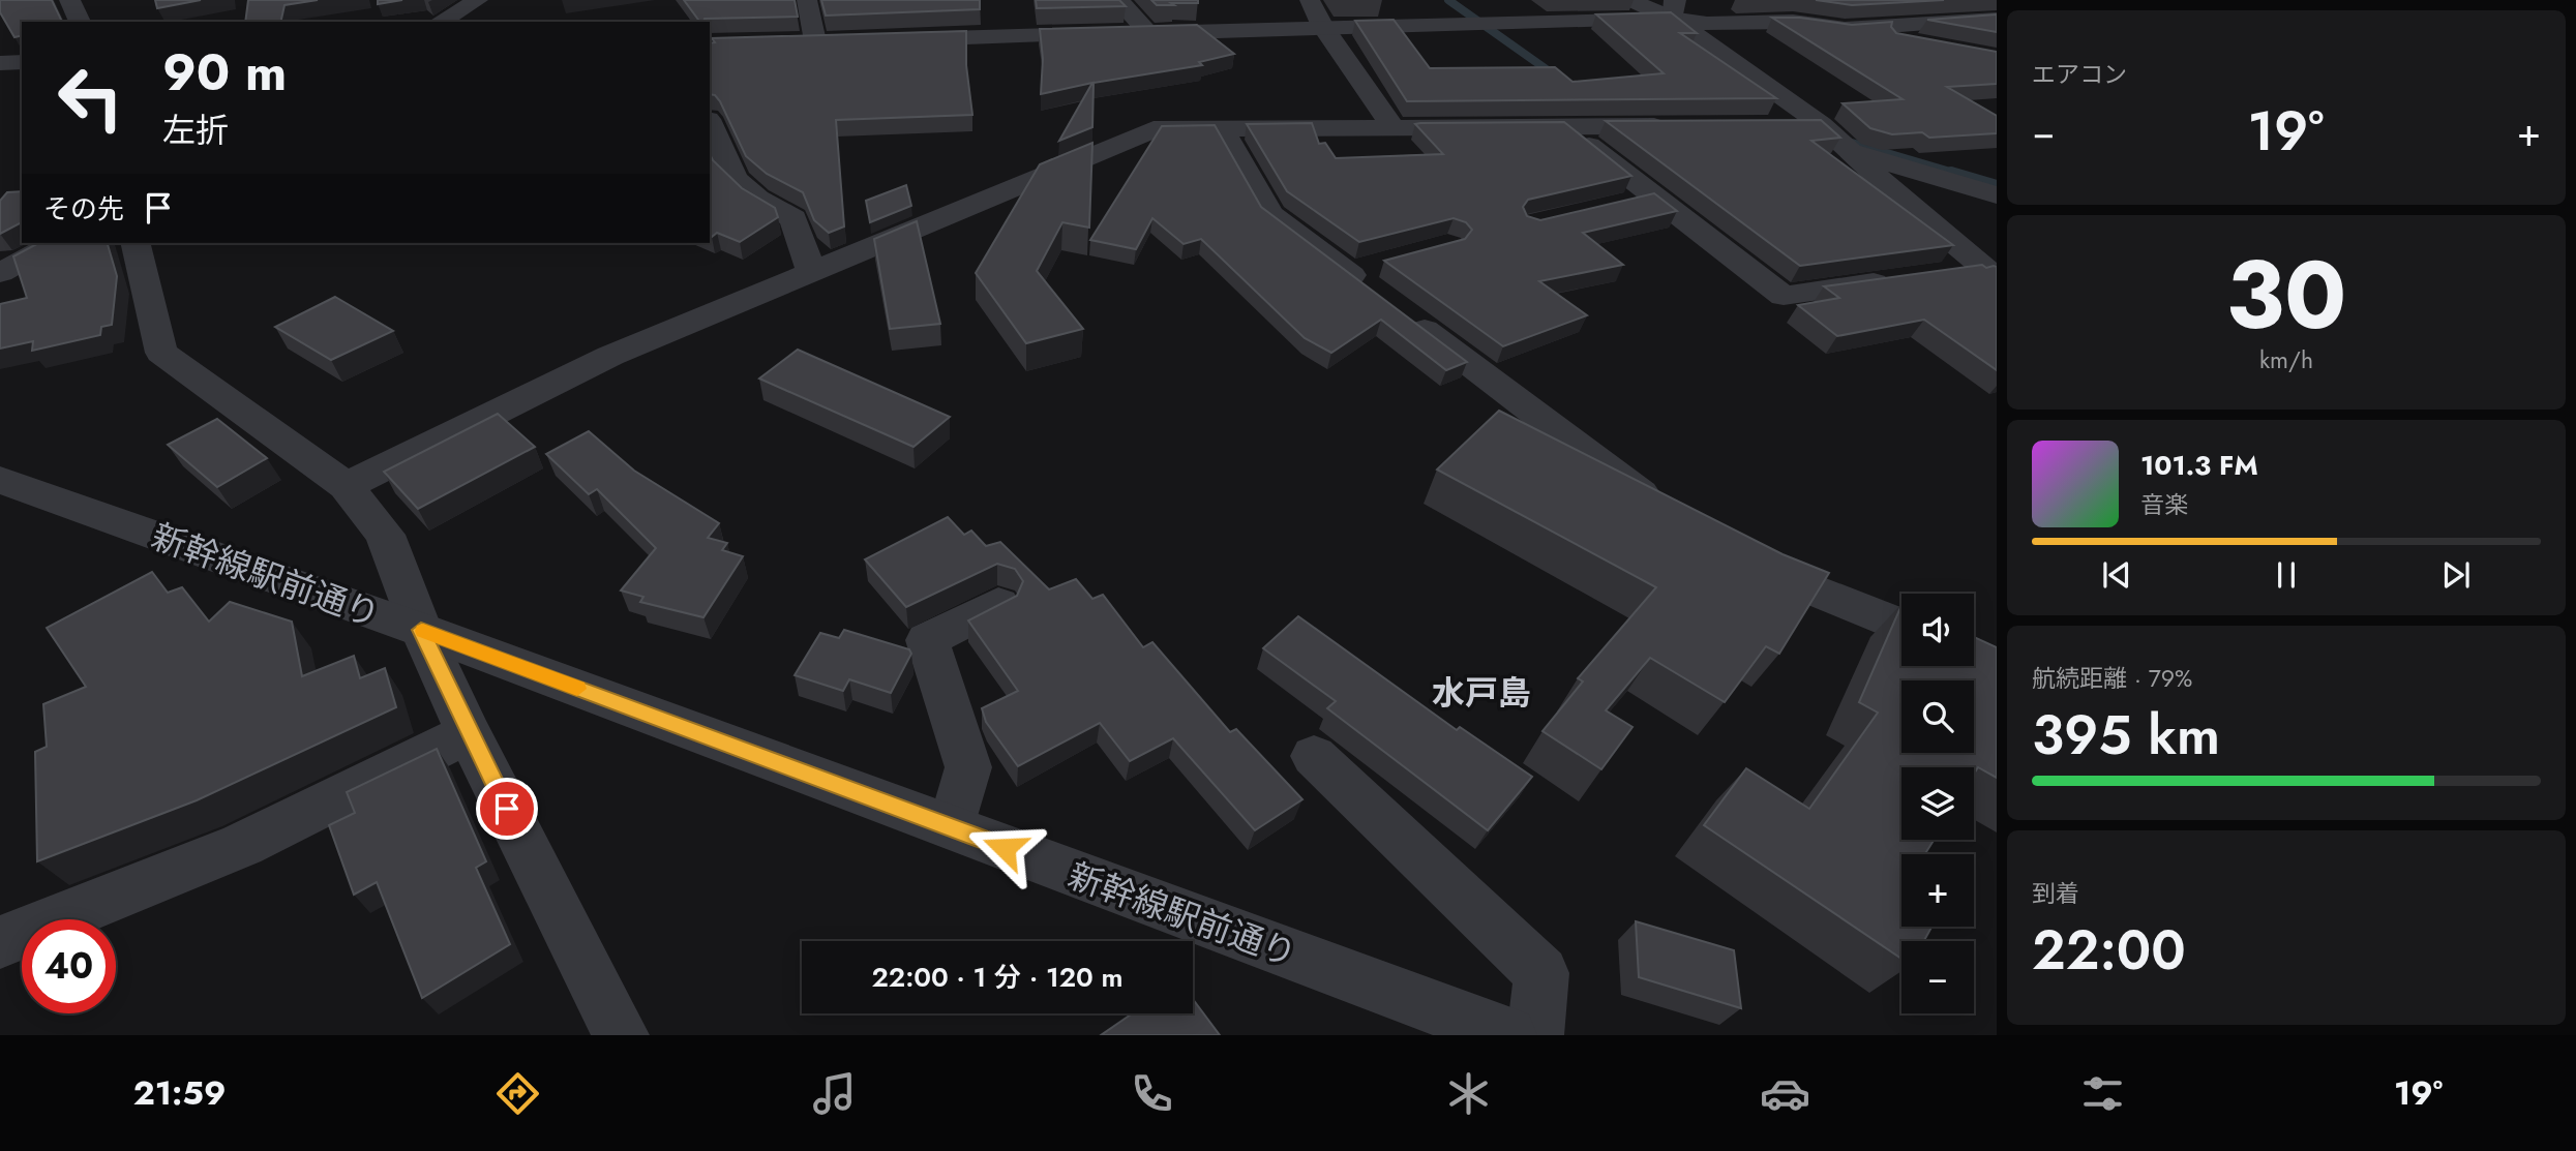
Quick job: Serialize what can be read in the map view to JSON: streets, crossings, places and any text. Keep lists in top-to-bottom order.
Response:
{
  "streets": {
    "street": ["新幹線駅前通り"]
  },
  "districts": ["水戸島"],
  "page": {
    "tile": [
      "エアコン",
      ["30", "km/h"],
      ["航続距離 · 79%", "395 km"],
      ["到着", "22:00"]
    ],
    "turn": ["90 m", "左折"],
    "heat": ["−", "19°", "+"],
    "then": "その先",
    "song": ["101.3 FM", "音楽"],
    "map_buttons": ["+", "−"],
    "limit": "40",
    "trip": "22:00 · 1 分 · 120 m",
    "tabs": ["21:59", "19°"]
  }
}
